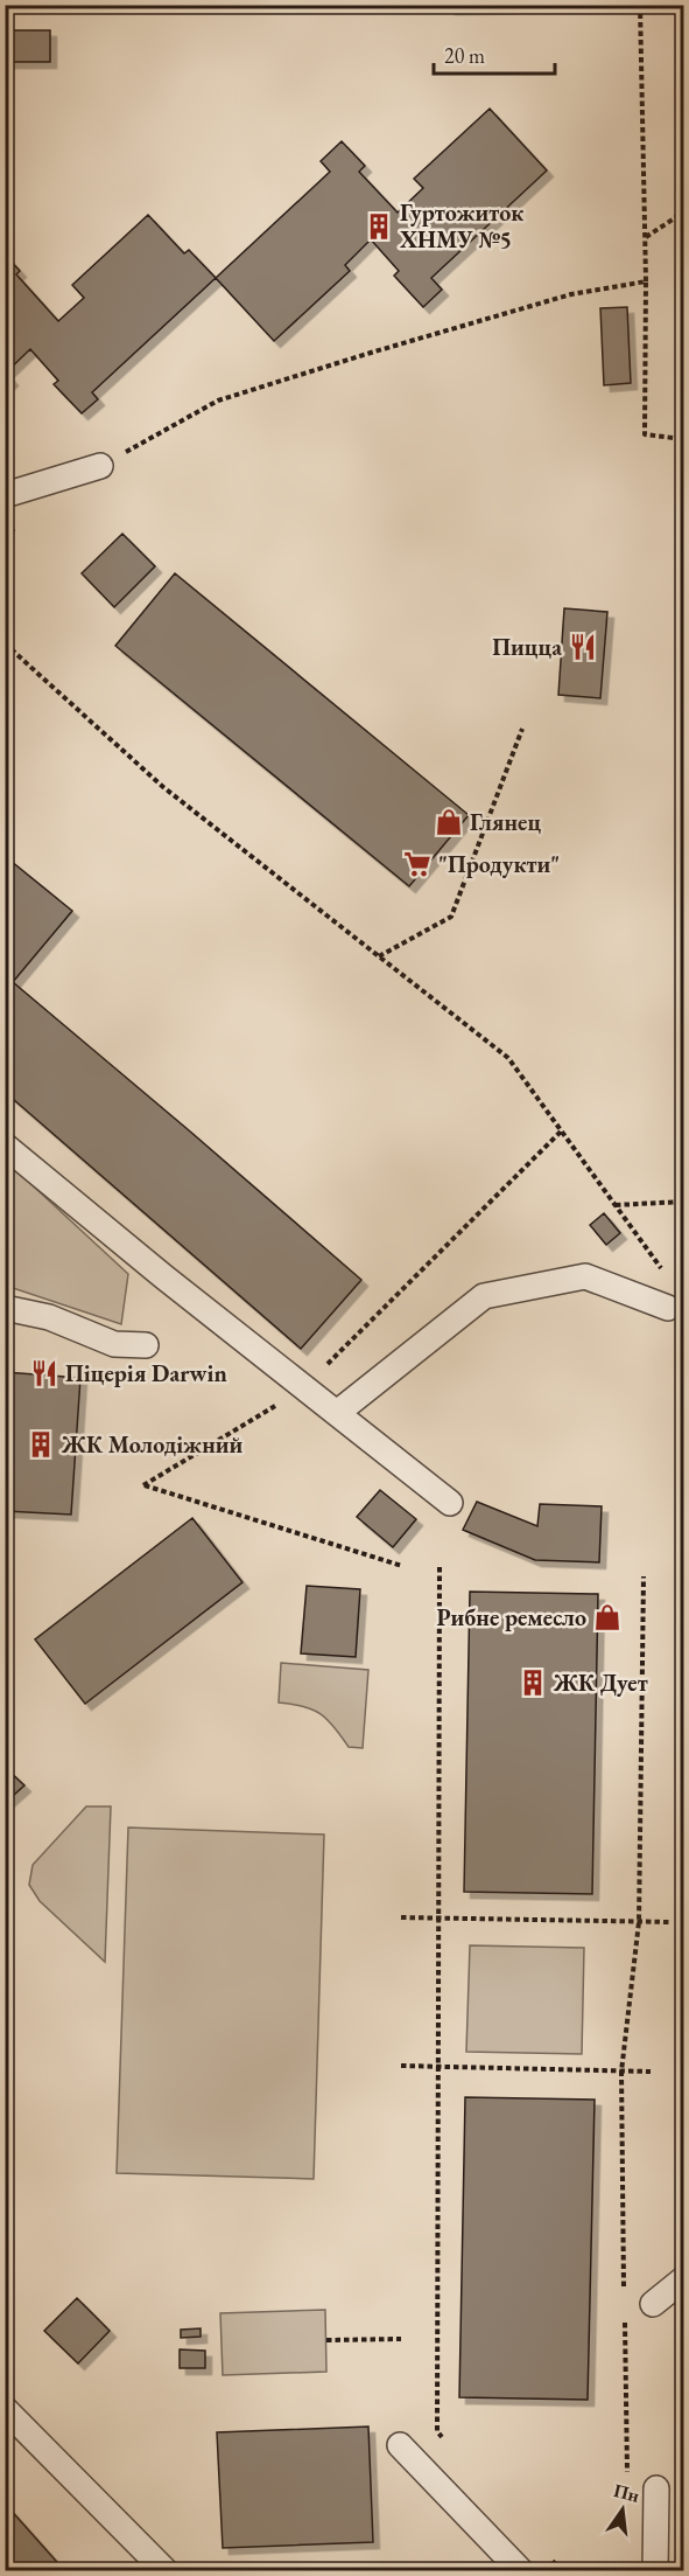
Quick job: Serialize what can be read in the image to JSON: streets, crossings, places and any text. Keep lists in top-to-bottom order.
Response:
{
  "places": {
    "building": ["Гуртожиток ХНМУ №5", "ЖК Молодіжний", "ЖК Дует"],
    "restaurant": ["Пицца", "Піцерія Darwin"],
    "shop": ["Глянец", "Рибне ремесло"],
    "supermarket": ["\"Продукти\""]
  },
  "scale_bar": "20 m",
  "north": "top"
}
